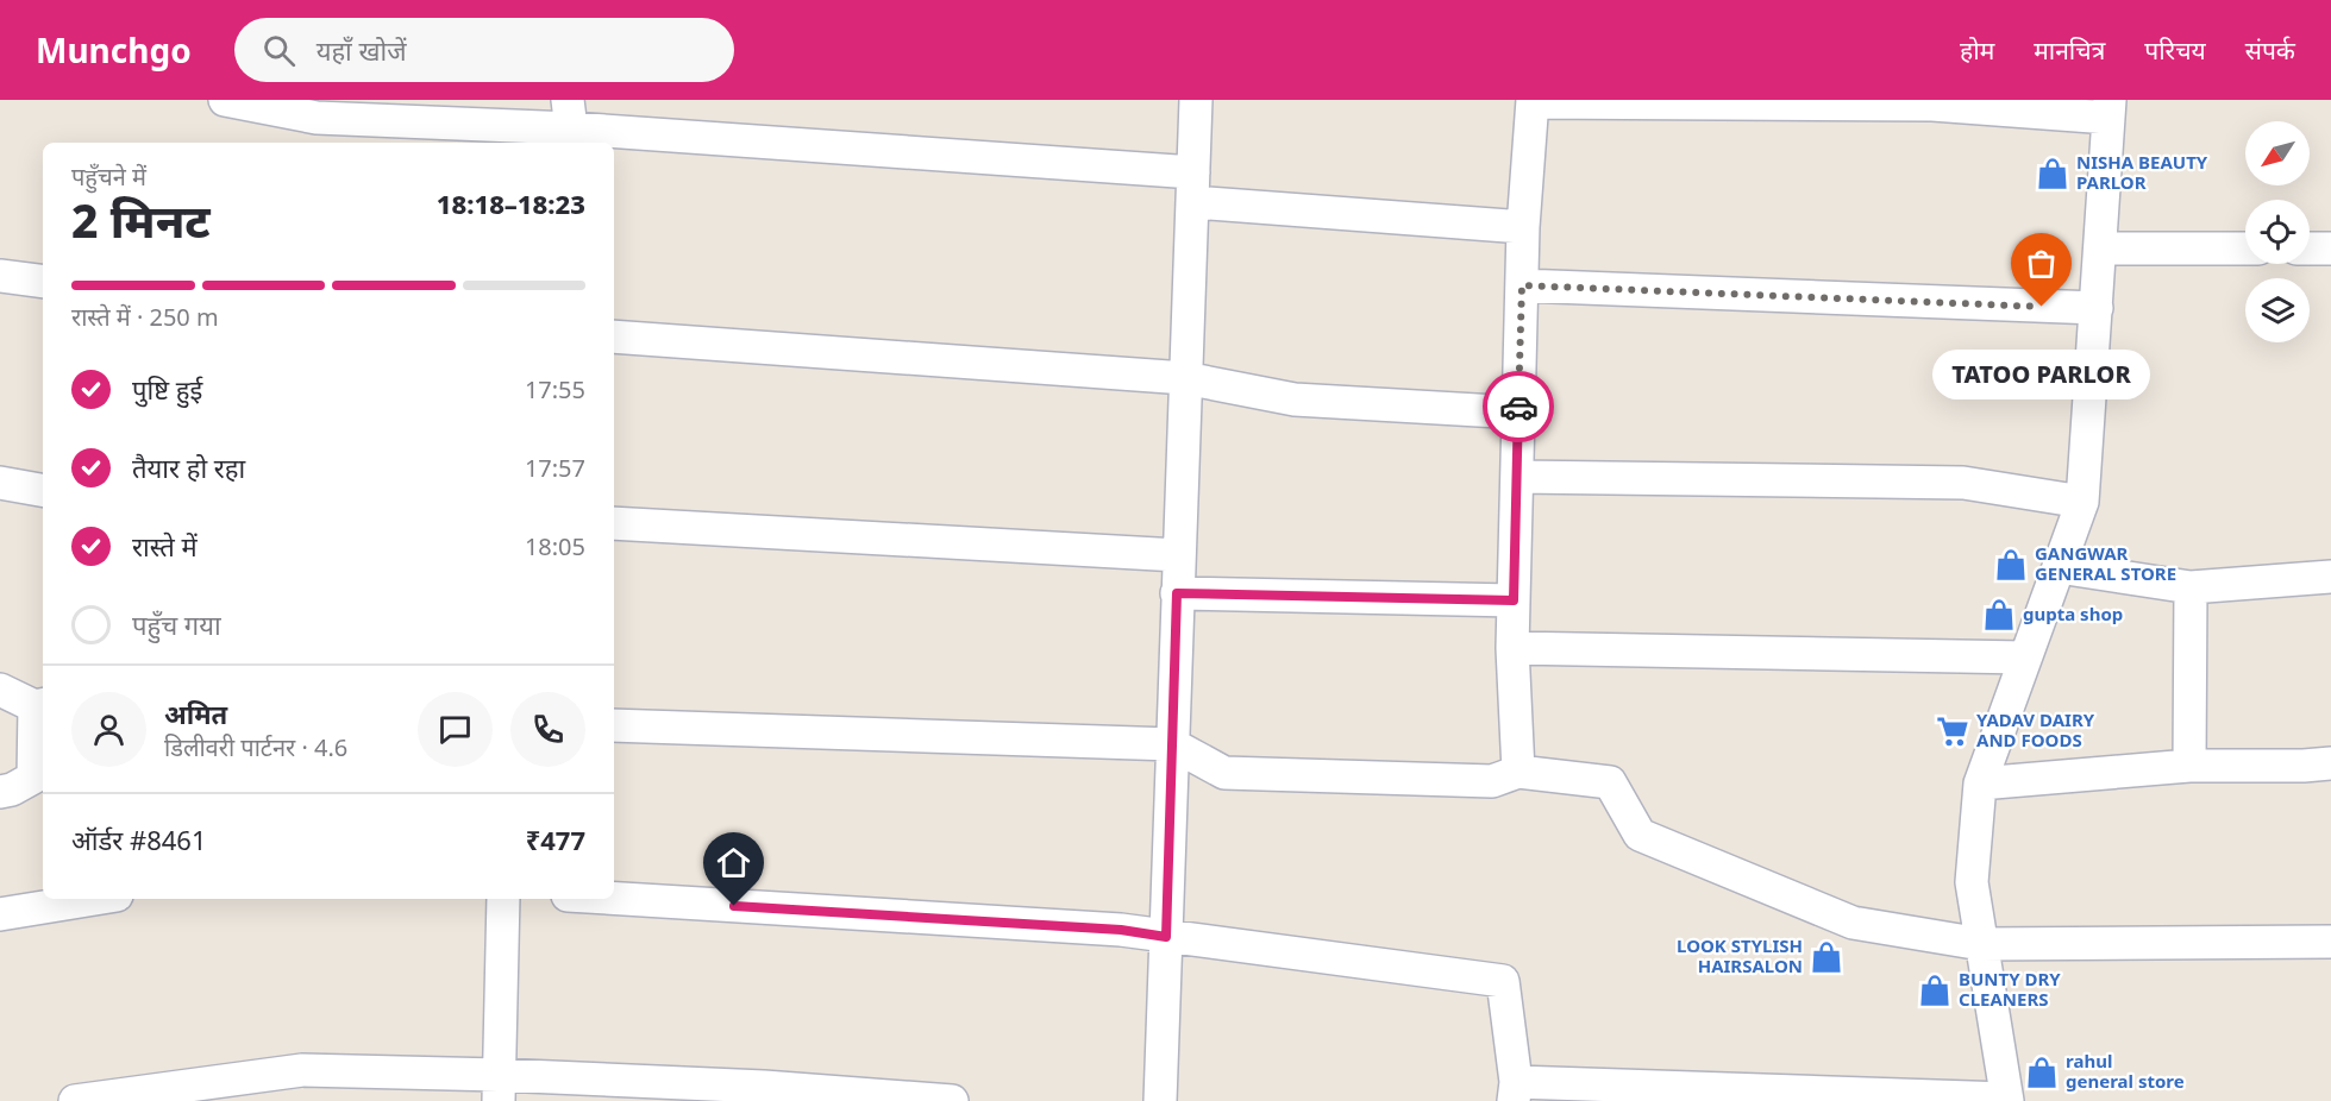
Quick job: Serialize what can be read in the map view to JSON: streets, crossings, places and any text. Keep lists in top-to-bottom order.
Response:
{
  "places": {
    "shop": [
      "NISHA BEAUTY PARLOR",
      "GANGWAR GENERAL STORE",
      "gupta shop",
      "LOOK STYLISH HAIRSALON",
      "BUNTY DRY CLEANERS",
      "rahul general store"
    ],
    "other": ["TATOO PARLOR"],
    "supermarket": ["YADAV DAIRY AND FOODS"]
  },
  "north": "bottom left",
  "page": {
    "header": "Munchgo",
    "search": "यहाँ खोजें",
    "nav": [
      "होम",
      "मानचित्र",
      "परिचय",
      "संपर्क"
    ],
    "heading": ["2 मिनट", "पहुँचने में", "18:18–18:23"],
    "panel": [
      "अमित",
      "डिलीवरी पार्टनर · 4.6",
      "ऑर्डर #8461",
      "₹477"
    ],
    "bar": "रास्ते में · 250 m",
    "bubble": "TATOO PARLOR",
    "list": [
      ["पुष्टि हुई", "17:55"],
      ["तैयार हो रहा", "17:57"],
      ["रास्ते में", "18:05"],
      "पहुँच गया"
    ]
  }
}
